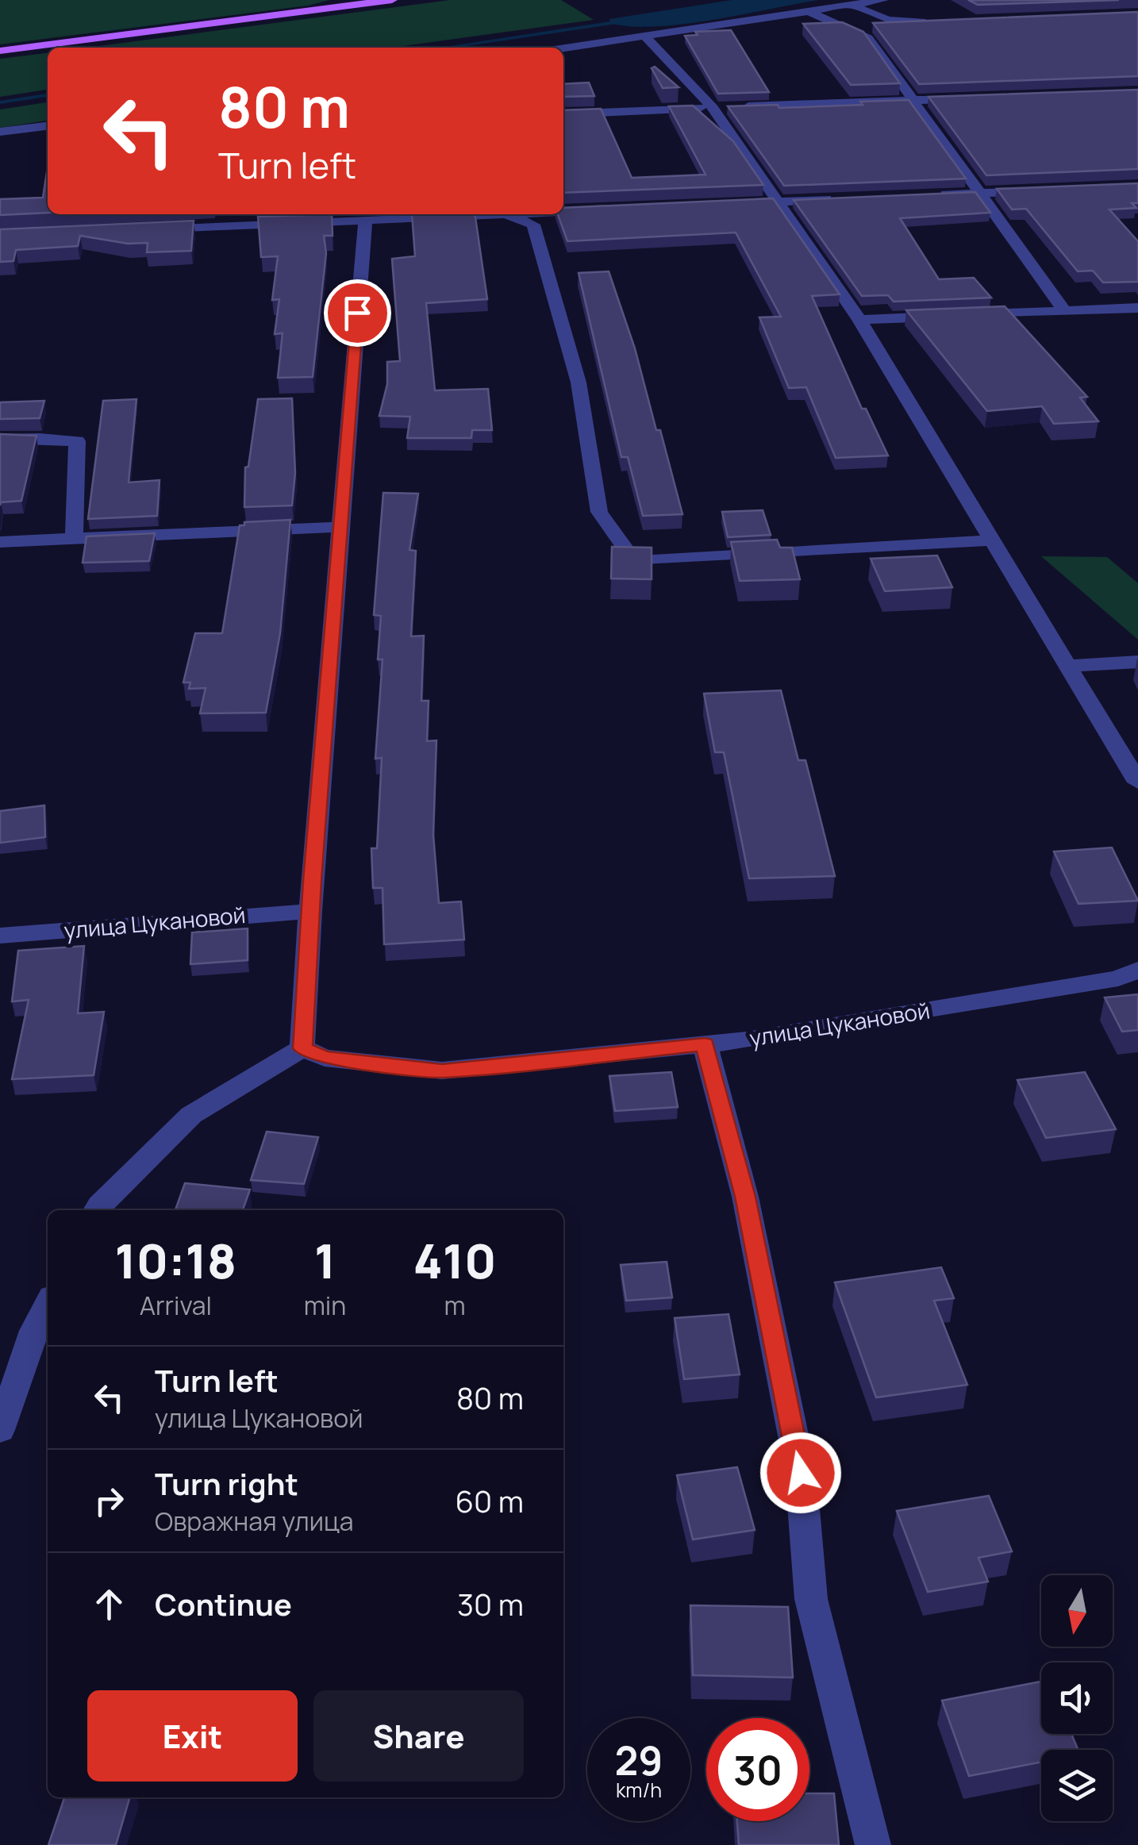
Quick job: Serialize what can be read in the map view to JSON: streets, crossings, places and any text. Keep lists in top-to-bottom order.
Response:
{
  "streets": {
    "street": ["улица Цукановой"]
  },
  "north": "bottom",
  "page": {
    "turn": ["80 m", "Turn left"],
    "eta": [
      "10:18",
      "Arrival",
      "1",
      "min",
      "410",
      "m"
    ],
    "list": [
      {
        "name": "Turn left",
        "note": "улица Цукановой",
        "value": "80 m"
      },
      {
        "name": "Turn right",
        "note": "Овражная улица",
        "value": "60 m"
      },
      {
        "name": "Continue",
        "value": "30 m"
      }
    ],
    "buttons": ["Exit", "Share"],
    "speed": "29 km/h",
    "limit": "30"
  }
}
